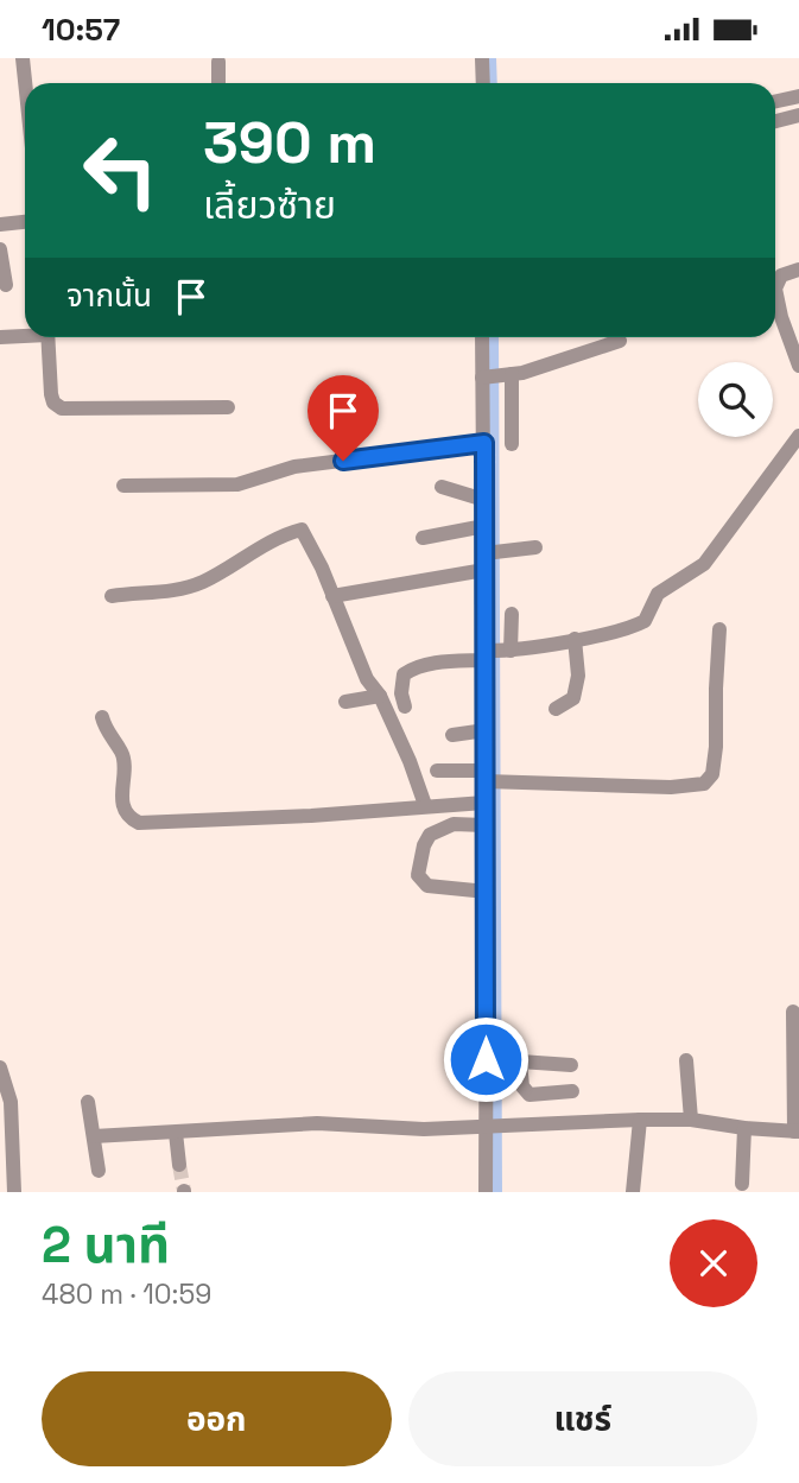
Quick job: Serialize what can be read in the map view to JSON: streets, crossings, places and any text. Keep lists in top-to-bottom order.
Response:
{
  "page": {
    "status": "10:57",
    "turn": ["390 m", "เลี้ยวซ้าย"],
    "then": "จากนั้น",
    "heading": ["2 นาที", "480 m · 10:59"],
    "buttons": ["ออก", "แชร์"]
  }
}
